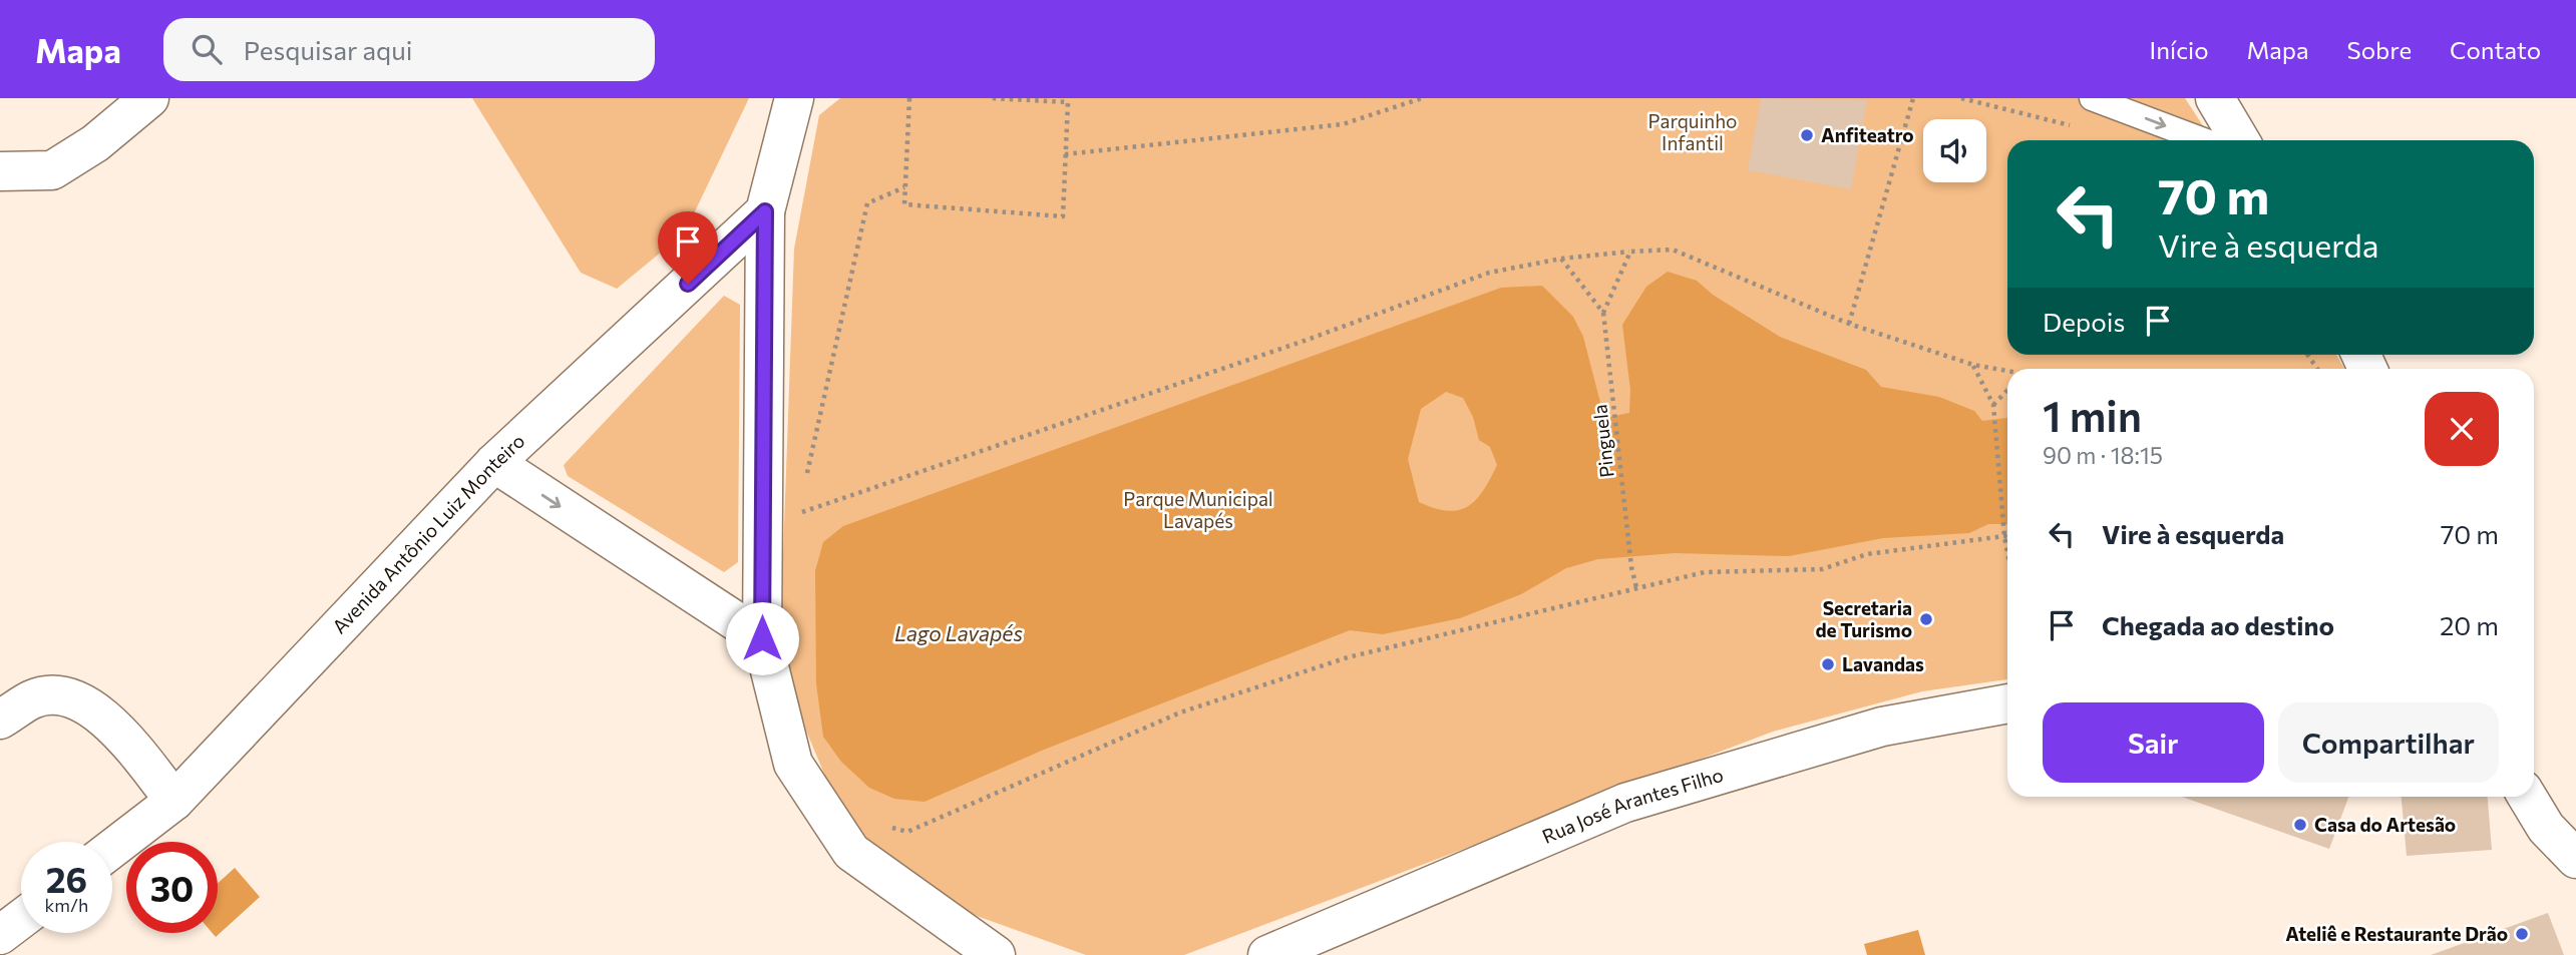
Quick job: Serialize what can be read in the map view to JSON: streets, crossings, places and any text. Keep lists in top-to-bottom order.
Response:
{
  "streets": {
    "street": ["Avenida Antônio Luiz Monteiro", "Rua José Arantes Filho"],
    "path": ["Pinguela"]
  },
  "water": ["Lago Lavapés"],
  "parks": ["Parquinho Infantil", "Parque Municipal Lavapés"],
  "places": [
    "Anfiteatro",
    "Secretaria de Turismo",
    "Lavandas",
    "Casa do Artesão",
    "Ateliê e Restaurante Drão"
  ],
  "page": {
    "header": "Mapa",
    "search": "Pesquisar aqui",
    "nav": [
      "Início",
      "Mapa",
      "Sobre",
      "Contato"
    ],
    "turn": ["70 m", "Vire à esquerda"],
    "then": "Depois",
    "heading": ["1 min", "90 m · 18:15"],
    "list": [
      {
        "name": "Vire à esquerda",
        "value": "70 m"
      },
      {
        "name": "Chegada ao destino",
        "value": "20 m"
      }
    ],
    "buttons": ["Sair", "Compartilhar"],
    "speed": "26 km/h",
    "limit": "30"
  }
}
